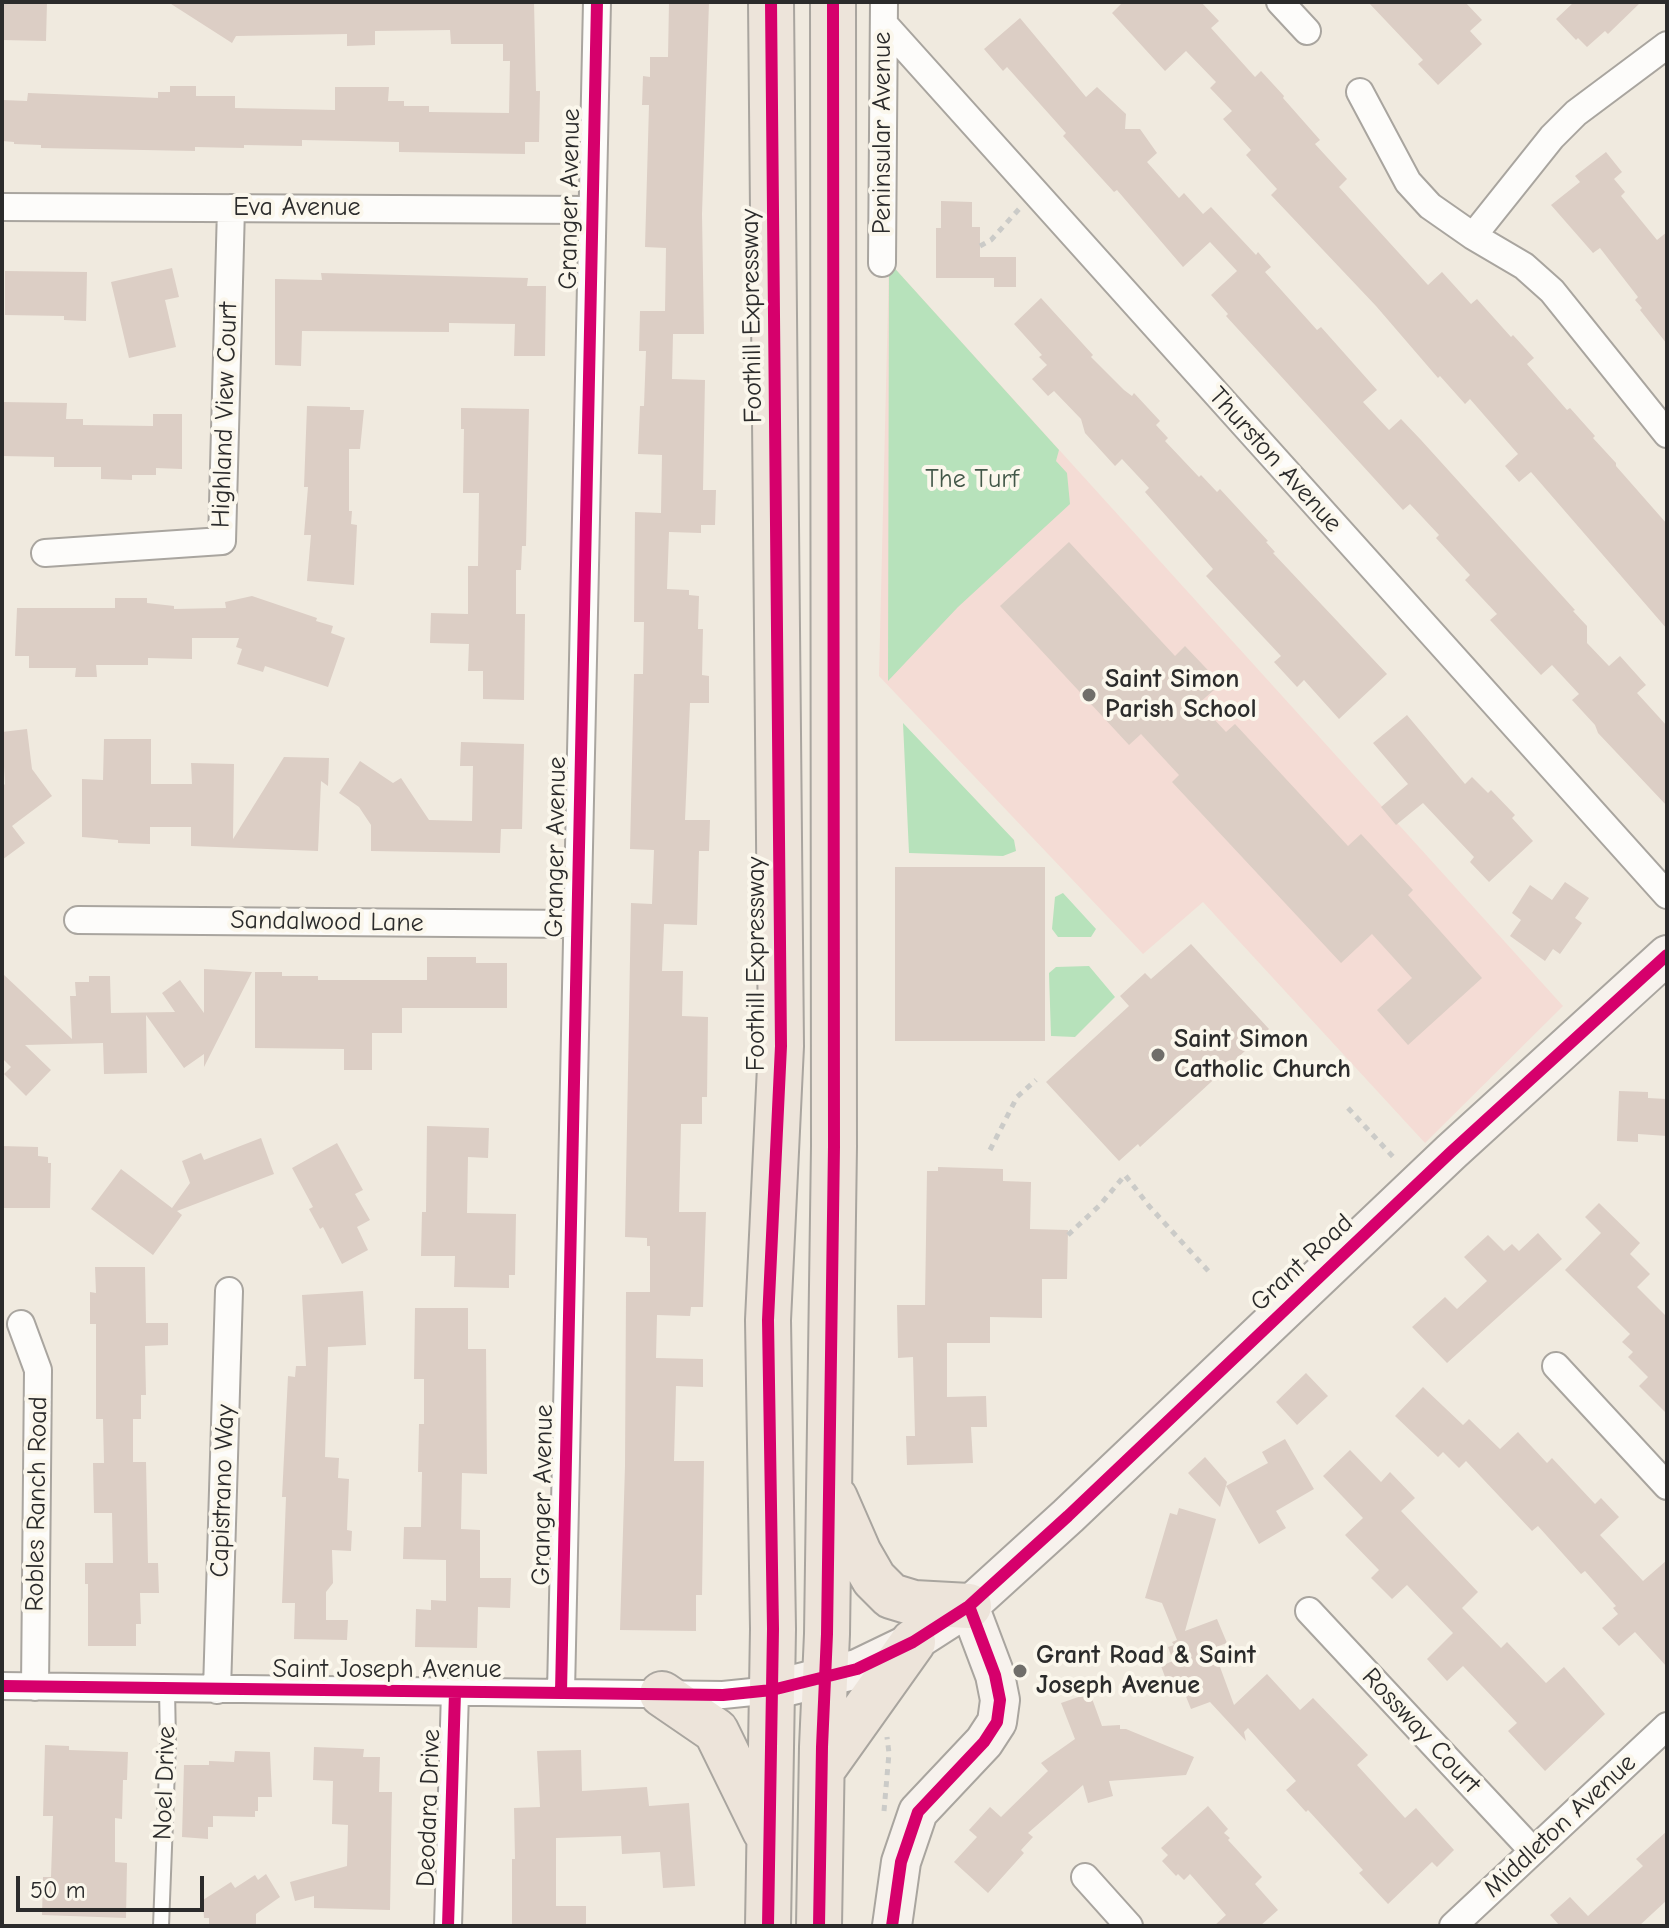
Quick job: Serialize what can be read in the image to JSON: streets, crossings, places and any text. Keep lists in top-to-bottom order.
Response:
{
  "streets": {
    "highway": ["Foothill Expressway"],
    "main road": ["Grant Road"],
    "street": [
      "Peninsular Avenue",
      "Granger Avenue",
      "Eva Avenue",
      "Highland View Court",
      "Thurston Avenue",
      "Sandalwood Lane",
      "Capistrano Way",
      "Robles Ranch Road",
      "Saint Joseph Avenue",
      "Rossway Court",
      "Deodara Drive",
      "Middleton Avenue"
    ],
    "lane": ["Noel Drive"]
  },
  "crossings": [
    ["Peninsular Avenue", "Thurston Avenue"],
    ["Granger Avenue", "Eva Avenue"],
    ["Granger Avenue", "Sandalwood Lane"],
    ["Granger Avenue", "Saint Joseph Avenue"],
    ["Eva Avenue", "Highland View Court"],
    ["Foothill Expressway", "Grant Road"],
    ["Foothill Expressway", "Saint Joseph Avenue"],
    ["Grant Road", "Saint Joseph Avenue"],
    ["Capistrano Way", "Saint Joseph Avenue"],
    ["Robles Ranch Road", "Saint Joseph Avenue"],
    ["Saint Joseph Avenue", "Noel Drive"],
    ["Saint Joseph Avenue", "Deodara Drive"],
    ["Rossway Court", "Middleton Avenue"]
  ],
  "parks": ["The Turf"],
  "places": ["Saint Simon Parish School", "Saint Simon Catholic Church", "Grant Road & Saint Joseph Avenue"],
  "scale_bar": "50 m"
}
